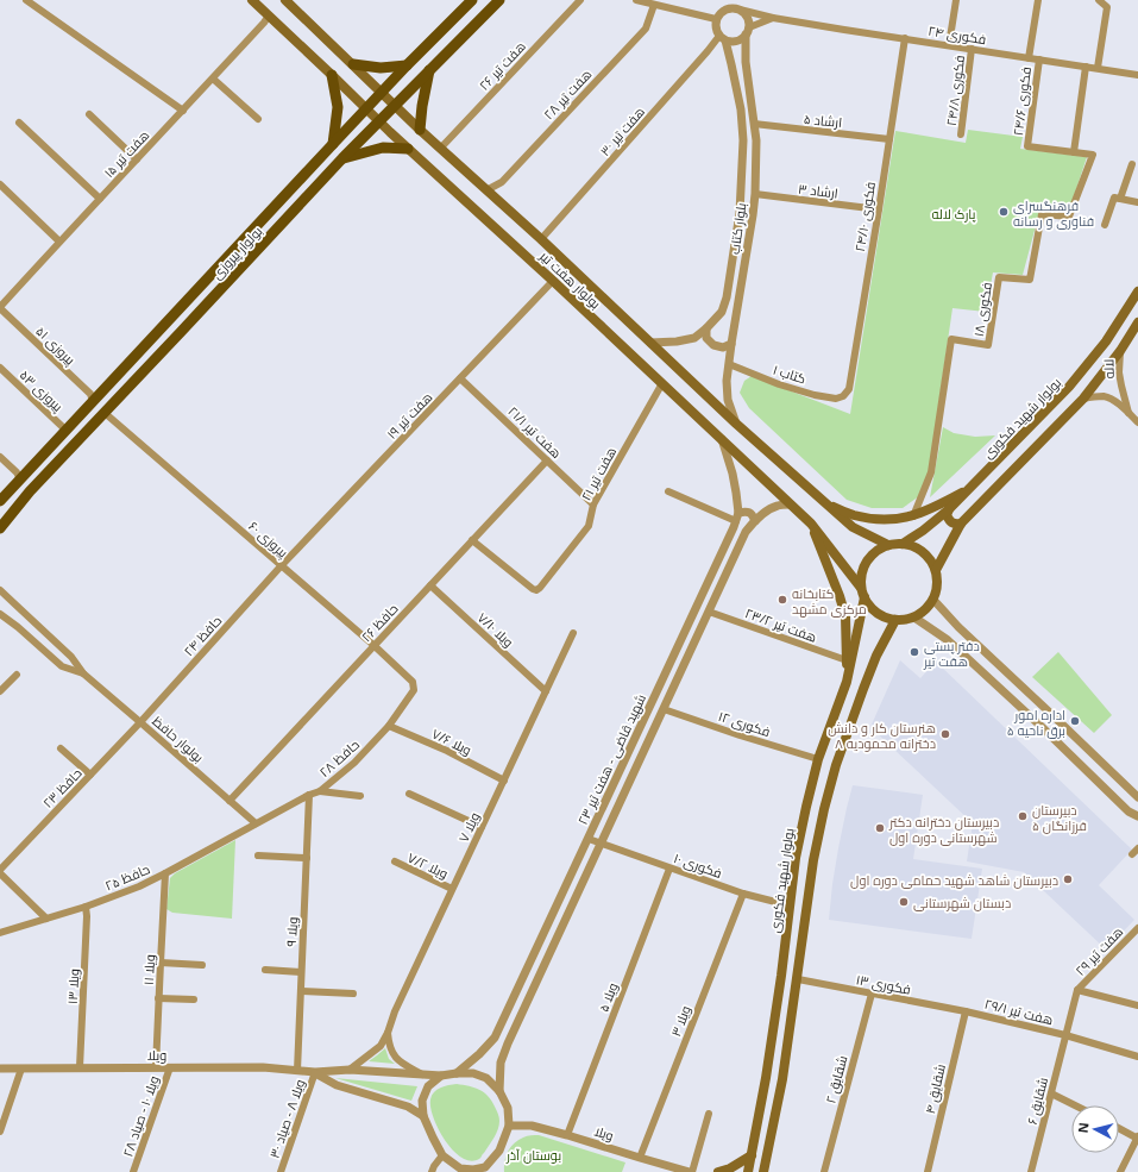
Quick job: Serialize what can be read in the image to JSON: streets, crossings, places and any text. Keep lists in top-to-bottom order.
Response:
{
  "streets": {
    "main road": ["بولوار پیروزی", "بولوار هفت تیر", "بولوار شهید فکوری"],
    "street": [
      "فکوری ۲۴",
      "هفت تیر ۲۶",
      "فکوری ۲۴/۸",
      "هفت تیر ۲۸",
      "فکوری ۲۴/۶",
      "ارشاد ۵",
      "هفت تیر ۳۰",
      "هفت تیر ۱۵",
      "ارشاد ۳",
      "فکوری ۲۴/۱۰",
      "بلوار کتاب",
      "فکوری ١٨",
      "پیروزی ۵۱",
      "لاله",
      "کتاب ۱",
      "پیروزی ۵۳",
      "هفت تیر ۱۹",
      "هفت تیر ۲۱/۱",
      "هفت تیر ۲۱",
      "پیروزی ۶۰",
      "حافظ ۲۶",
      "هفت تیر ۲۳/۲",
      "ویلا ۷/۱۰",
      "حافظ ۲۴",
      "فکوری ۱۲",
      "بولوار حافظ",
      "ویلا ۷/۶",
      "حافظ ۲۸",
      "شهید قاضی - هفت تیر ۲۳",
      "حافظ ۲۳",
      "ویلا ۷",
      "ویلا ۷/۲",
      "فکوری ۱۰",
      "حافظ ۲۵",
      "ویلا ۹",
      "هفت تیر ۲۹",
      "ویلا ۱۱",
      "فکوری ۱۳",
      "ویلا ۱۳",
      "ویلا ۵",
      "هفت تیر ۲۹/۱",
      "ویلا ۳",
      "ویلا",
      "شقایق ۲",
      "شقایق ۴",
      "شقایق ۶",
      "ویلا ۱۰ - صیاد ۲۸",
      "ویلا ۸ - صیاد ۳۰"
    ]
  },
  "crossings": [
    ["فکوری ۲۴", "فکوری ۲۴/۸"],
    ["فکوری ۲۴", "فکوری ۲۴/۶"],
    ["فکوری ۲۴", "هفت تیر ۳۰"],
    ["فکوری ۲۴", "فکوری ۲۴/۱۰"],
    ["فکوری ۲۴", "بلوار کتاب"],
    ["هفت تیر ۲۶", "بولوار هفت تیر"],
    ["هفت تیر ۲۸", "بولوار هفت تیر"],
    ["فکوری ۲۴/۶", "فکوری ١٨"],
    ["ارشاد ۵", "فکوری ۲۴/۱۰"],
    ["ارشاد ۵", "بلوار کتاب"],
    ["هفت تیر ۳۰", "بلوار کتاب"],
    ["هفت تیر ۳۰", "بولوار هفت تیر"],
    ["هفت تیر ۱۵", "بولوار هفت تیر"],
    ["هفت تیر ۱۵", "پیروزی ۵۱"],
    ["ارشاد ۳", "فکوری ۲۴/۱۰"],
    ["ارشاد ۳", "بلوار کتاب"],
    ["فکوری ۲۴/۱۰", "کتاب ۱"],
    ["بلوار کتاب", "بولوار هفت تیر"],
    ["بلوار کتاب", "کتاب ۱"],
    ["بولوار پیروزی", "بولوار هفت تیر"],
    ["بولوار پیروزی", "پیروزی ۵۱"],
    ["بولوار پیروزی", "پیروزی ۵۳"],
    ["بولوار پیروزی", "پیروزی ۶۰"],
    ["بولوار هفت تیر", "هفت تیر ۱۹"],
    ["بولوار هفت تیر", "بولوار شهید فکوری"],
    ["بولوار هفت تیر", "هفت تیر ۲۱"],
    ["بولوار هفت تیر", "شهید قاضی - هفت تیر ۲۳"],
    ["هفت تیر ۱۹", "هفت تیر ۲۱/۱"],
    ["هفت تیر ۱۹", "پیروزی ۶۰"],
    ["هفت تیر ۱۹", "حافظ ۲۴"],
    ["بولوار شهید فکوری", "فکوری ۱۲"],
    ["بولوار شهید فکوری", "فکوری ۱۰"],
    ["هفت تیر ۲۱/۱", "هفت تیر ۲۱"],
    ["هفت تیر ۲۱/۱", "حافظ ۲۶"],
    ["هفت تیر ۲۱", "حافظ ۲۶"],
    ["پیروزی ۶۰", "حافظ ۲۶"],
    ["پیروزی ۶۰", "حافظ ۲۴"],
    ["پیروزی ۶۰", "حافظ ۲۸"],
    ["حافظ ۲۶", "ویلا ۷/۱۰"],
    ["حافظ ۲۶", "بولوار حافظ"],
    ["هفت تیر ۲۳/۲", "شهید قاضی - هفت تیر ۲۳"],
    ["ویلا ۷/۱۰", "ویلا ۷"],
    ["حافظ ۲۴", "بولوار حافظ"],
    ["حافظ ۲۴", "حافظ ۲۳"],
    ["فکوری ۱۲", "شهید قاضی - هفت تیر ۲۳"],
    ["بولوار حافظ", "حافظ ۲۸"],
    ["بولوار حافظ", "حافظ ۲۳"],
    ["بولوار حافظ", "حافظ ۲۵"],
    ["ویلا ۷/۶", "حافظ ۲۸"],
    ["ویلا ۷/۶", "ویلا ۷"],
    ["حافظ ۲۸", "حافظ ۲۵"],
    ["حافظ ۲۸", "ویلا ۹"],
    ["شهید قاضی - هفت تیر ۲۳", "فکوری ۱۰"],
    ["شهید قاضی - هفت تیر ۲۳", "ویلا"],
    ["ویلا ۷", "ویلا ۷/۲"],
    ["ویلا ۷", "ویلا"],
    ["فکوری ۱۰", "ویلا ۵"],
    ["فکوری ۱۰", "ویلا ۳"],
    ["حافظ ۲۵", "ویلا ۱۱"],
    ["حافظ ۲۵", "ویلا ۱۳"],
    ["ویلا ۹", "ویلا"],
    ["هفت تیر ۲۹", "شقایق ۶"],
    ["ویلا ۱۱", "ویلا"],
    ["فکوری ۱۳", "هفت تیر ۲۹/۱"],
    ["فکوری ۱۳", "شقایق ۲"],
    ["فکوری ۱۳", "شقایق ۴"],
    ["ویلا ۱۳", "ویلا"],
    ["ویلا ۵", "ویلا"],
    ["هفت تیر ۲۹/۱", "شقایق ۴"],
    ["هفت تیر ۲۹/۱", "شقایق ۶"],
    ["ویلا ۳", "ویلا"],
    ["ویلا", "ویلا ۱۰ - صیاد ۲۸"],
    ["ویلا", "ویلا ۸ - صیاد ۳۰"]
  ],
  "parks": ["پارک لاله", "بوستان آذر"],
  "places": [
    "فرهنگسرای فناوری و رسانه",
    "کتابخانه مرکزی مشهد",
    "دفتر پستی هفت تیر",
    "اداره امور برق ناحیه ۵",
    "هنرستان کار و دانش دخترانه محمودیه ۸",
    "دبیرستان فرزانگان ۵",
    "دبیرستان دخترانه دکتر شهرستانی دوره اول",
    "دبیرستان شاهد شهید حمامی دوره اول",
    "دبستان شهرستانی"
  ],
  "north": "left"
}
